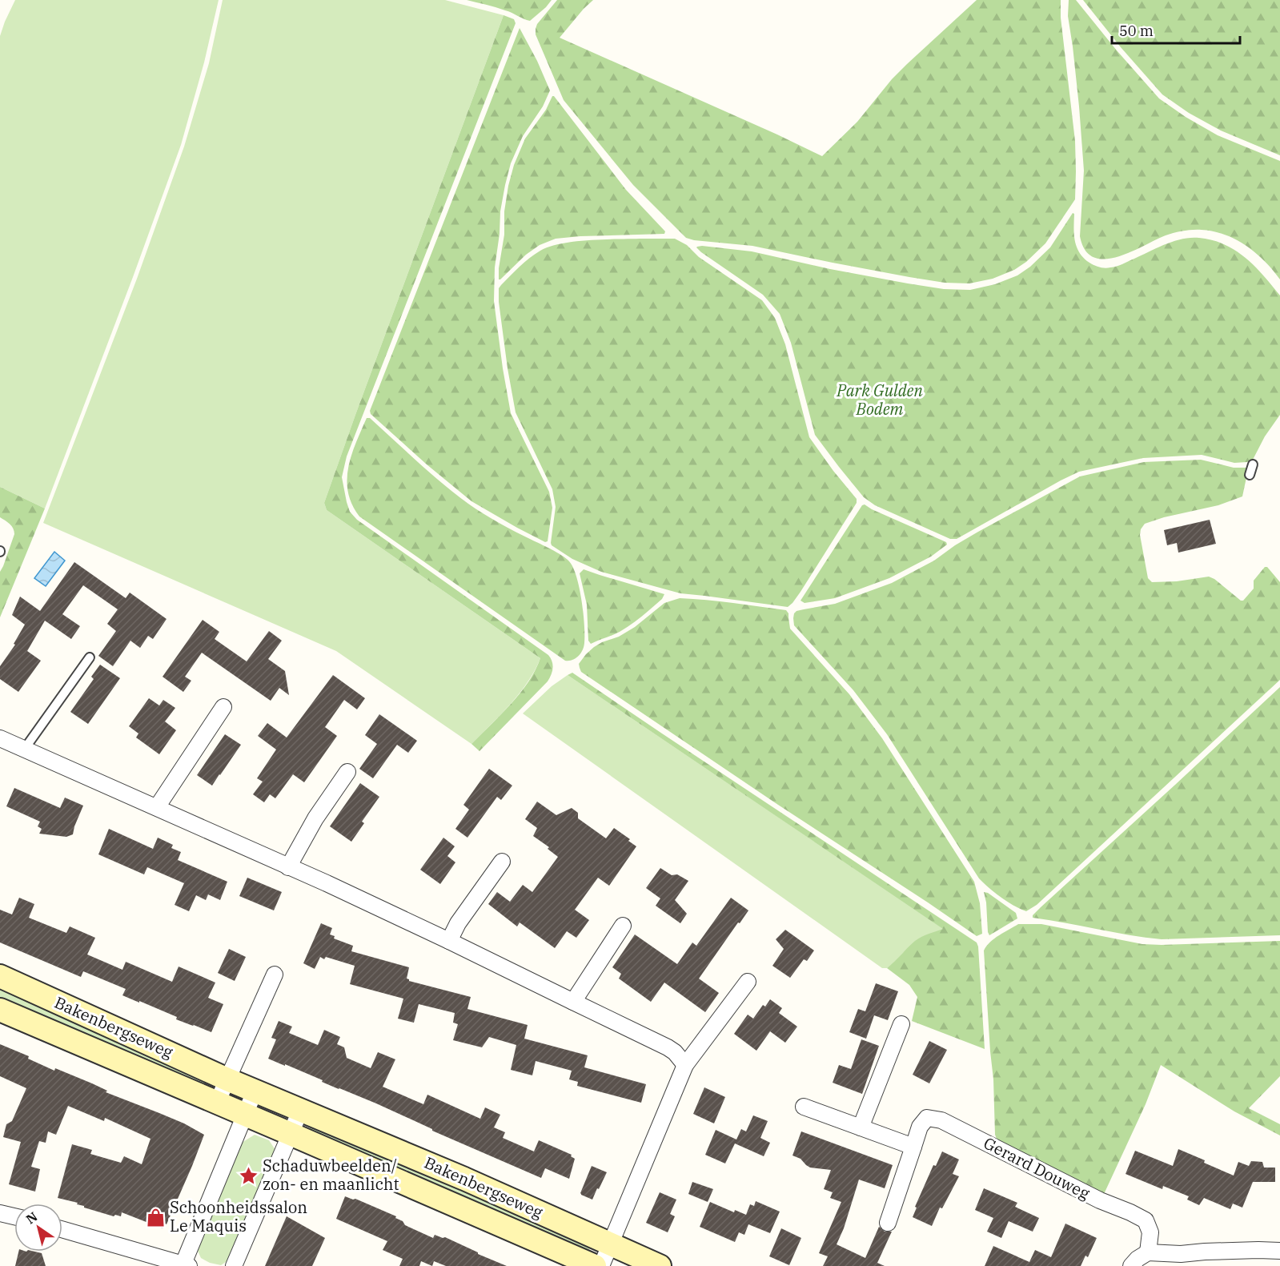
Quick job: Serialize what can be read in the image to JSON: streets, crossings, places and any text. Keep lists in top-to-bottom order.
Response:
{
  "streets": {
    "street": ["Bakenbergseweg", "Gerard Douweg"]
  },
  "parks": ["Park Gulden Bodem"],
  "places": {
    "place": ["Schaduwbeelden/ zon- en maanlicht"],
    "shop": ["Schoonheidssalon Le Maquis"]
  },
  "scale_bar": "50 m",
  "north": "top left"
}
